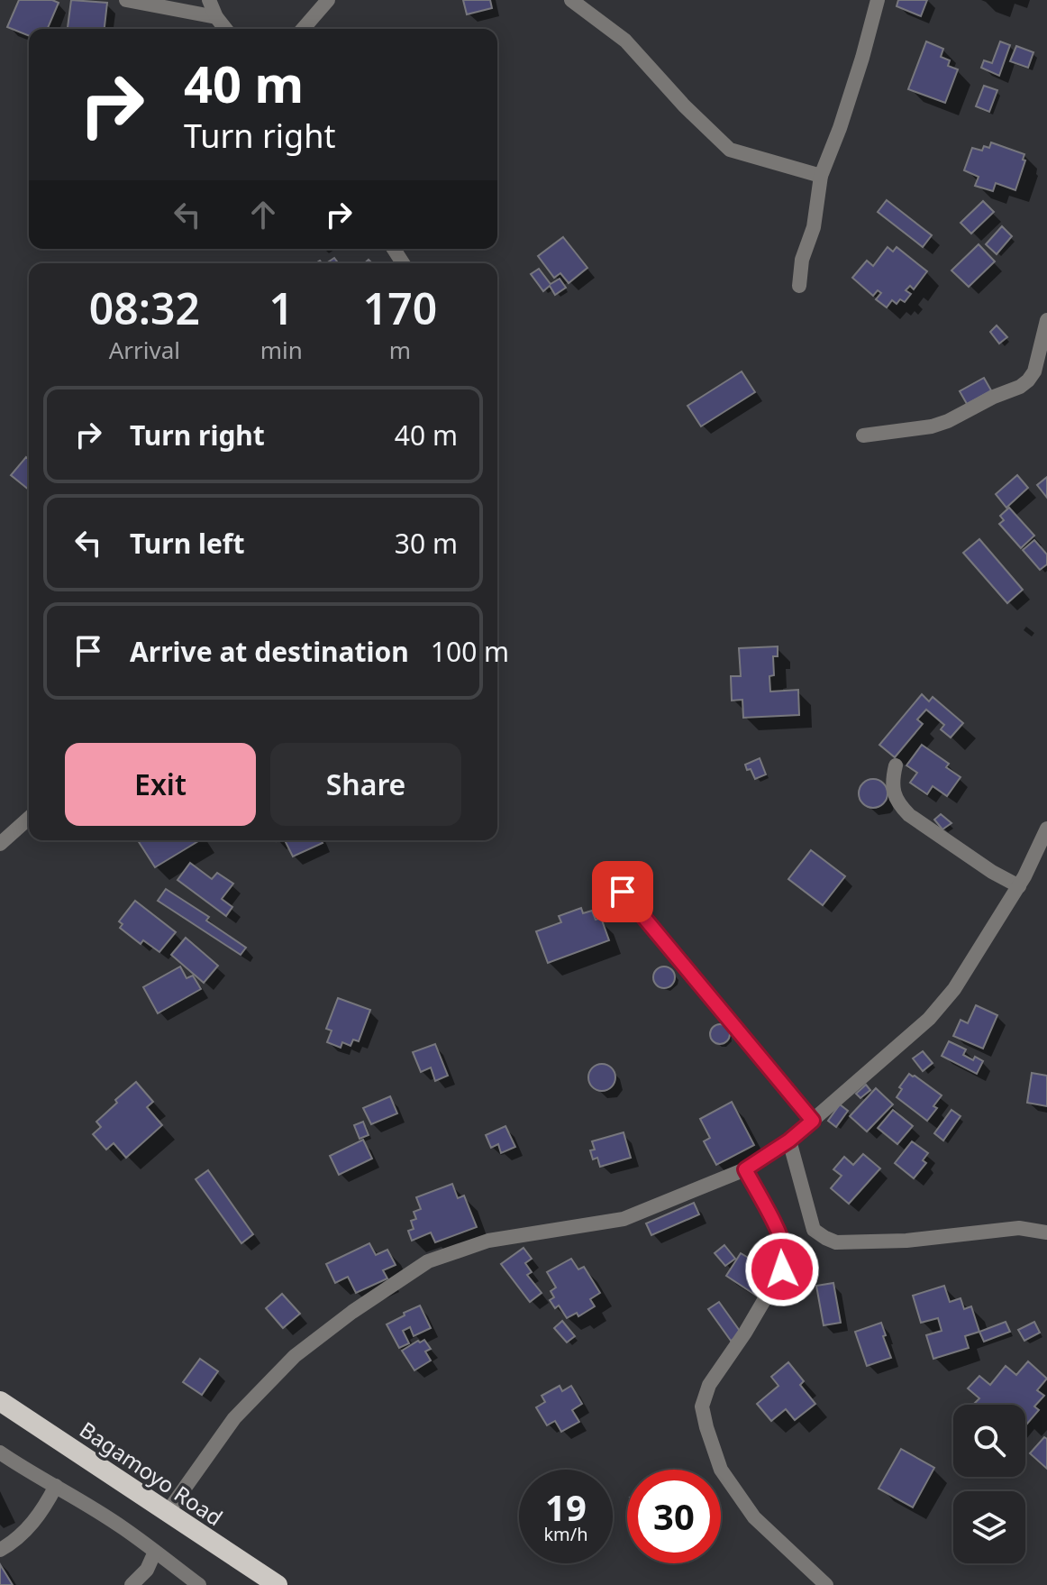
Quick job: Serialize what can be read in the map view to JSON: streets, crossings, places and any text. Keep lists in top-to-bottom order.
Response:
{
  "streets": {
    "highway": ["Bagamoyo Road"]
  },
  "page": {
    "turn": ["40 m", "Turn right"],
    "eta": [
      "08:32",
      "Arrival",
      "1",
      "min",
      "170",
      "m"
    ],
    "list": [
      {
        "name": "Turn right",
        "value": "40 m"
      },
      {
        "name": "Turn left",
        "value": "30 m"
      },
      {
        "name": "Arrive at destination",
        "value": "100 m"
      }
    ],
    "buttons": ["Exit", "Share"],
    "speed": "19 km/h",
    "limit": "30"
  }
}
